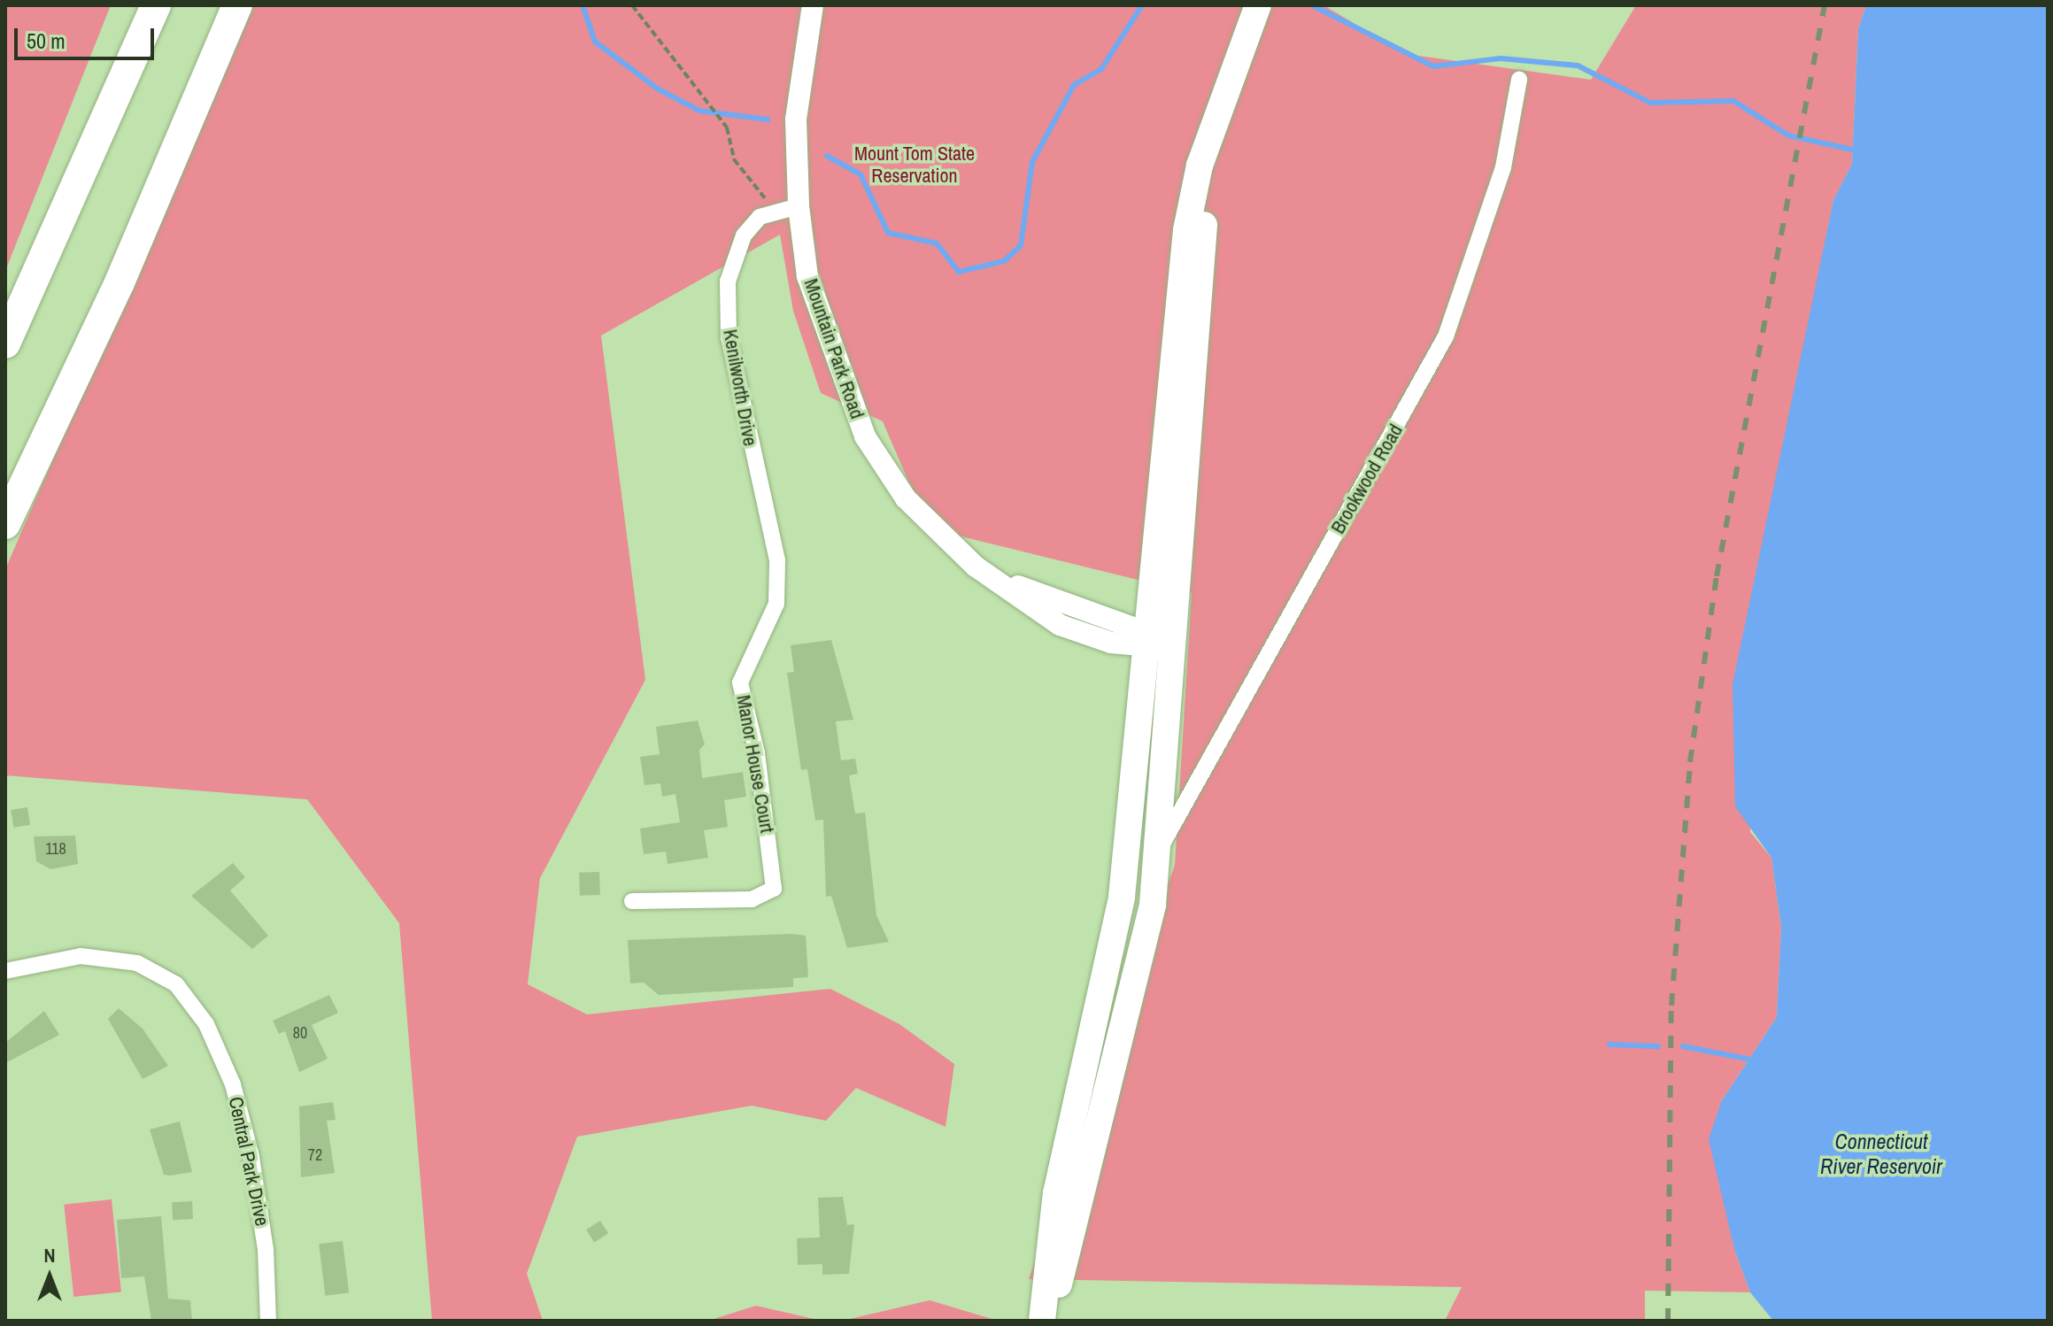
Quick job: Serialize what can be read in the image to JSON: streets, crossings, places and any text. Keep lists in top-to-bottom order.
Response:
{
  "streets": {
    "street": [
      "Mountain Park Road",
      "Kenilworth Drive",
      "Brookwood Road",
      "Manor House Court",
      "Central Park Drive"
    ]
  },
  "crossings": [
    ["Mountain Park Road", "Kenilworth Drive"],
    ["Kenilworth Drive", "Manor House Court"]
  ],
  "water": ["Connecticut River Reservoir"],
  "parks": ["Mount Tom State Reservation"],
  "house_numbers": ["118", "80", "72"],
  "scale_bar": "50 m",
  "north": "top"
}
